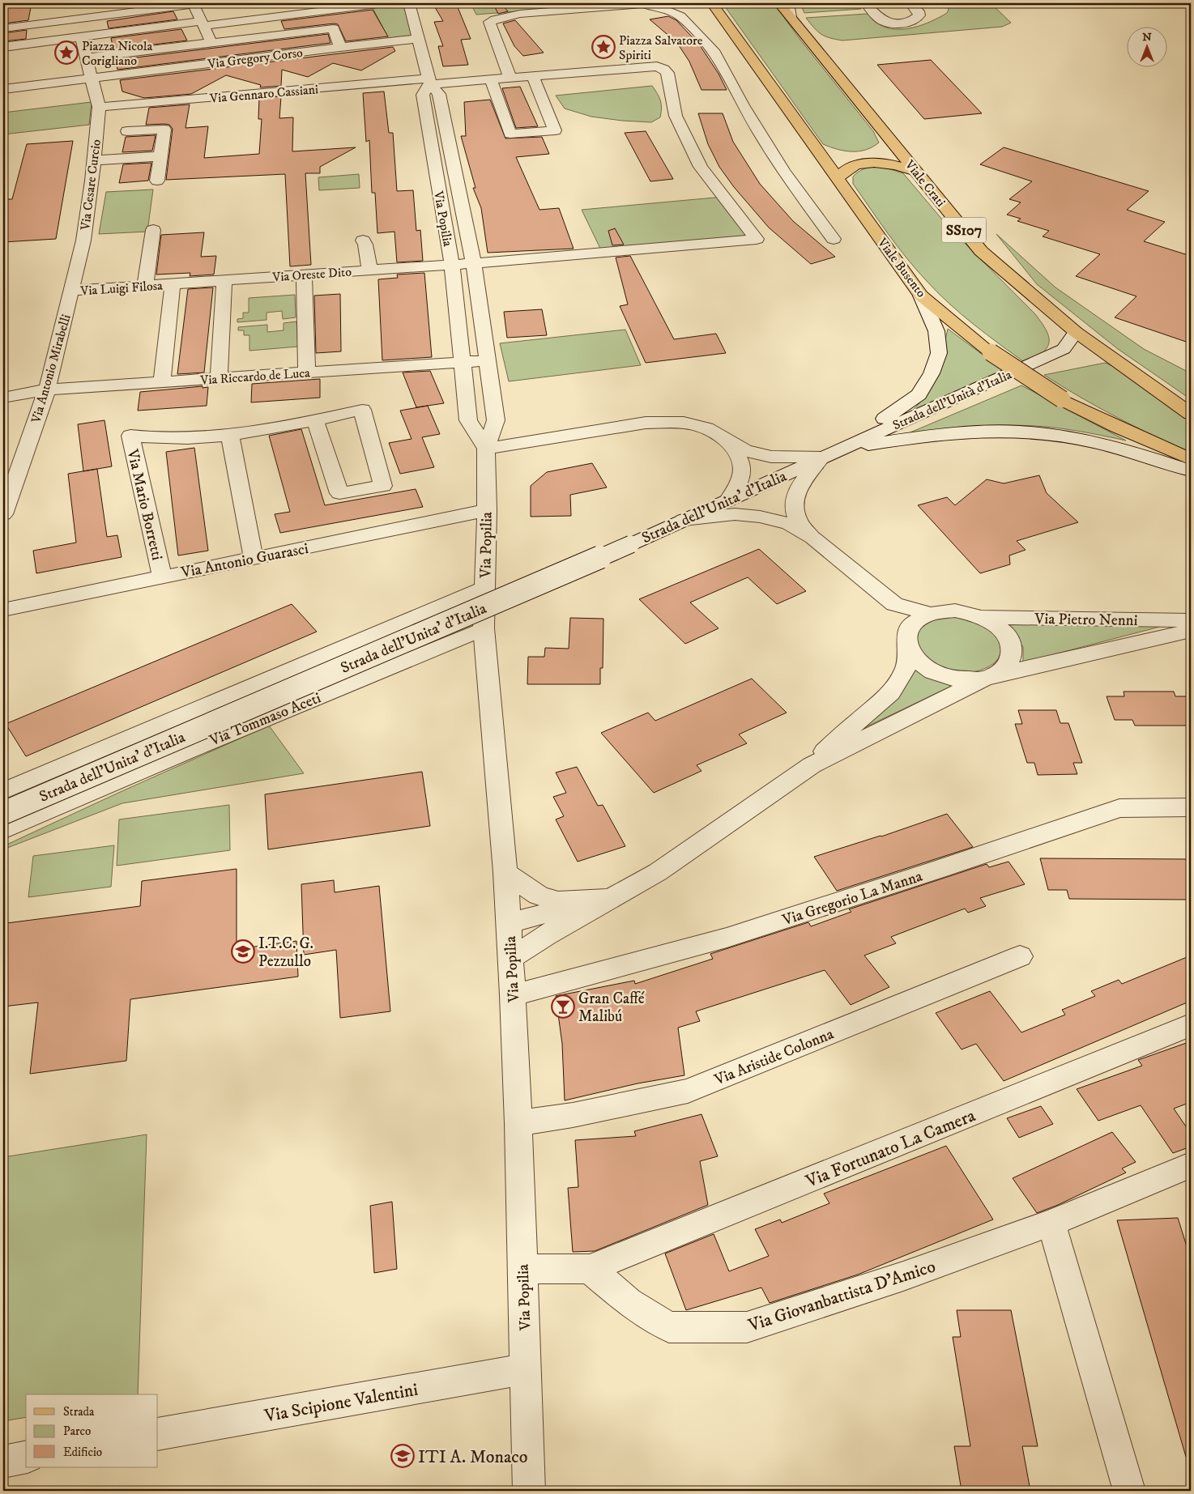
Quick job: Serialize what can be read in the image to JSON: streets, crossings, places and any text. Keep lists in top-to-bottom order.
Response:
{
  "streets": {
    "main road": ["Viale Crati", "SS107", "Viale Busento"],
    "street": [
      "Via Gregory Corso",
      "Via Gennaro Cassiani",
      "Via Cesare Curcio",
      "Via Popilia",
      "Via Oreste Dito",
      "Via Luigi Filosa",
      "Via Antonio Mirabelli",
      "Via Riccardo de Luca",
      "Strada dell'Unità d'Italia",
      "Via Mario Borretti",
      "Strada dell'Unita' d'Italia",
      "Via Antonio Guarasci",
      "Via Pietro Nenni",
      "Via Tommaso Aceti",
      "Via Gregorio La Manna",
      "Via Aristide Colonna",
      "Via Fortunato La Camera",
      "Via Giovanbattista D'Amico",
      "Via Scipione Valentini"
    ]
  },
  "crossings": [
    ["Via Gregory Corso", "Via Cesare Curcio"],
    ["Via Gregory Corso", "Via Popilia"],
    ["Via Gennaro Cassiani", "Via Cesare Curcio"],
    ["Via Gennaro Cassiani", "Via Popilia"],
    ["Viale Crati", "Strada dell'Unità d'Italia"],
    ["Via Cesare Curcio", "Via Luigi Filosa"],
    ["Via Cesare Curcio", "Via Antonio Mirabelli"],
    ["Via Popilia", "Via Oreste Dito"],
    ["Via Popilia", "Via Riccardo de Luca"],
    ["Via Popilia", "Via Antonio Guarasci"],
    ["Via Popilia", "Via Tommaso Aceti"],
    ["Via Popilia", "Via Gregorio La Manna"],
    ["Via Popilia", "Via Aristide Colonna"],
    ["Via Popilia", "Via Scipione Valentini"],
    ["Via Oreste Dito", "Via Luigi Filosa"],
    ["Via Luigi Filosa", "Via Antonio Mirabelli"],
    ["Via Antonio Mirabelli", "Via Riccardo de Luca"],
    ["Strada dell'Unità d'Italia", "Strada dell'Unita' d'Italia"],
    ["Via Mario Borretti", "Via Antonio Guarasci"],
    ["Via Fortunato La Camera", "Via Giovanbattista D'Amico"]
  ],
  "places": {
    "place": ["Piazza Salvatore Spiriti", "Piazza Nicola Corigliano"],
    "school or university": ["I.T.C. G. Pezzullo", "ITI A. Monaco"],
    "bar": ["Gran Caffé Malibú"]
  },
  "legend": ["Strada", "Parco", "Edificio"],
  "north": "top"
}
